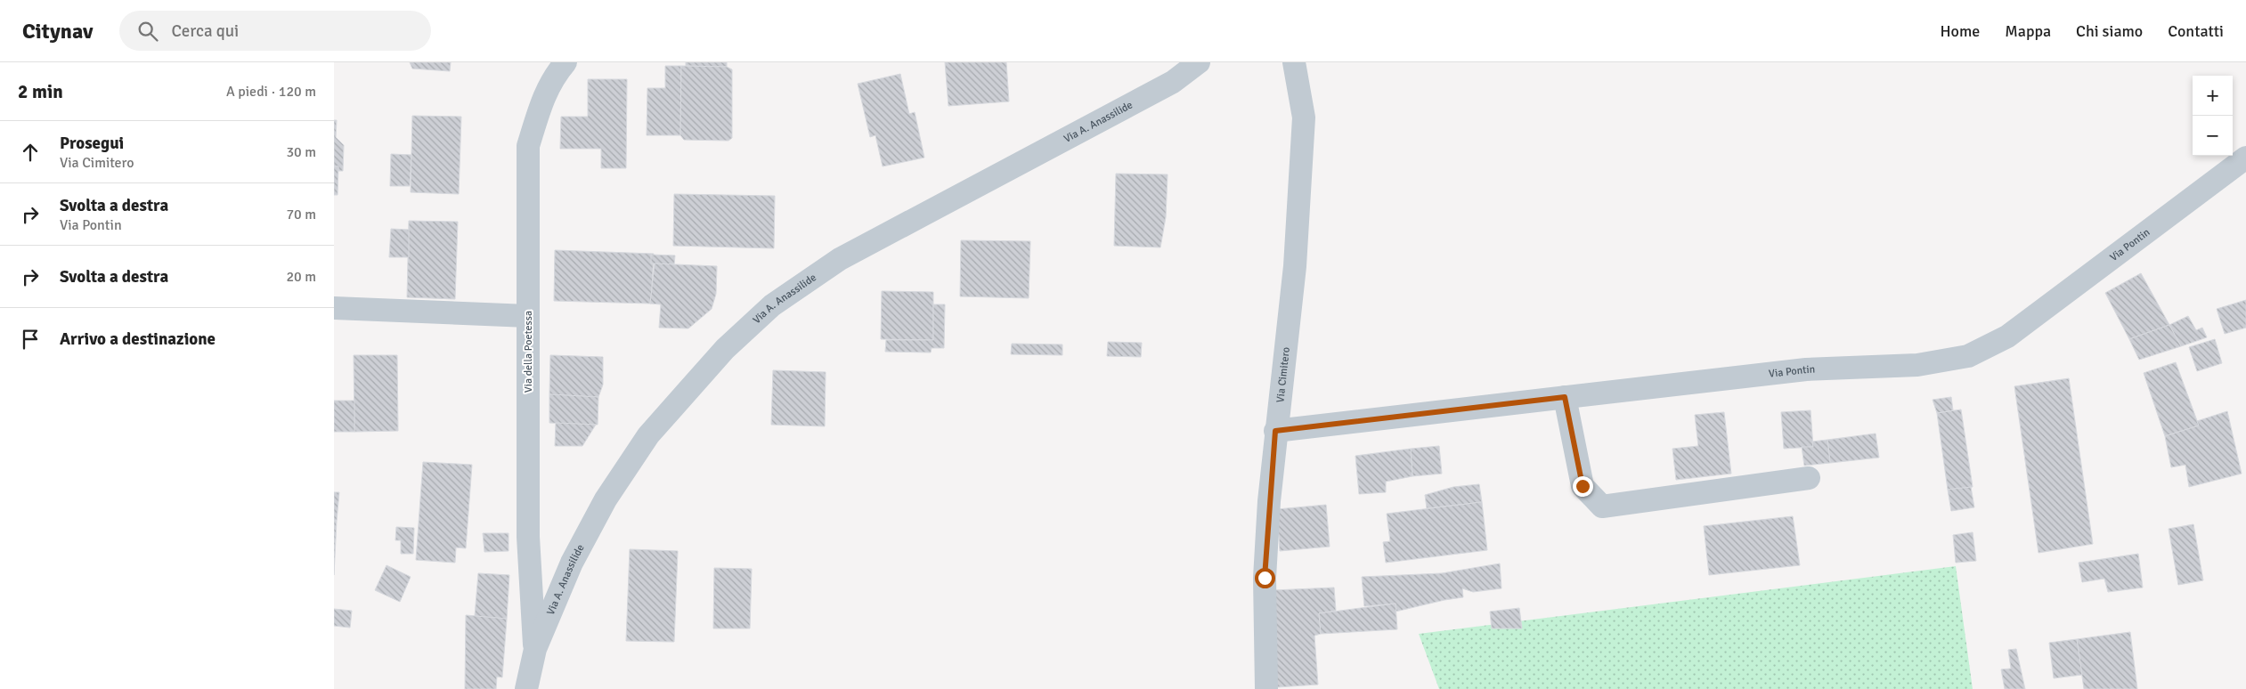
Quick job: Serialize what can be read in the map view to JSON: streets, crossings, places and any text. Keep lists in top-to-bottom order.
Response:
{
  "streets": {
    "street": [
      "Via A. Anassilide",
      "Via Pontin",
      "Via della Poetessa",
      "Via Cimitero"
    ]
  },
  "crossings": [
    ["Via A. Anassilide", "Via della Poetessa"],
    ["Via Pontin", "Via Cimitero"]
  ],
  "page": {
    "header": "Citynav",
    "search": "Cerca qui",
    "nav": [
      "Home",
      "Mappa",
      "Chi siamo",
      "Contatti"
    ],
    "heading": ["2 min", "A piedi · 120 m"],
    "map_buttons": ["+", "−"],
    "list": [
      ["Prosegui", "Via Cimitero", "30 m"],
      ["Svolta a destra", "Via Pontin", "70 m"],
      ["Svolta a destra", "20 m"],
      "Arrivo a destinazione"
    ]
  }
}
